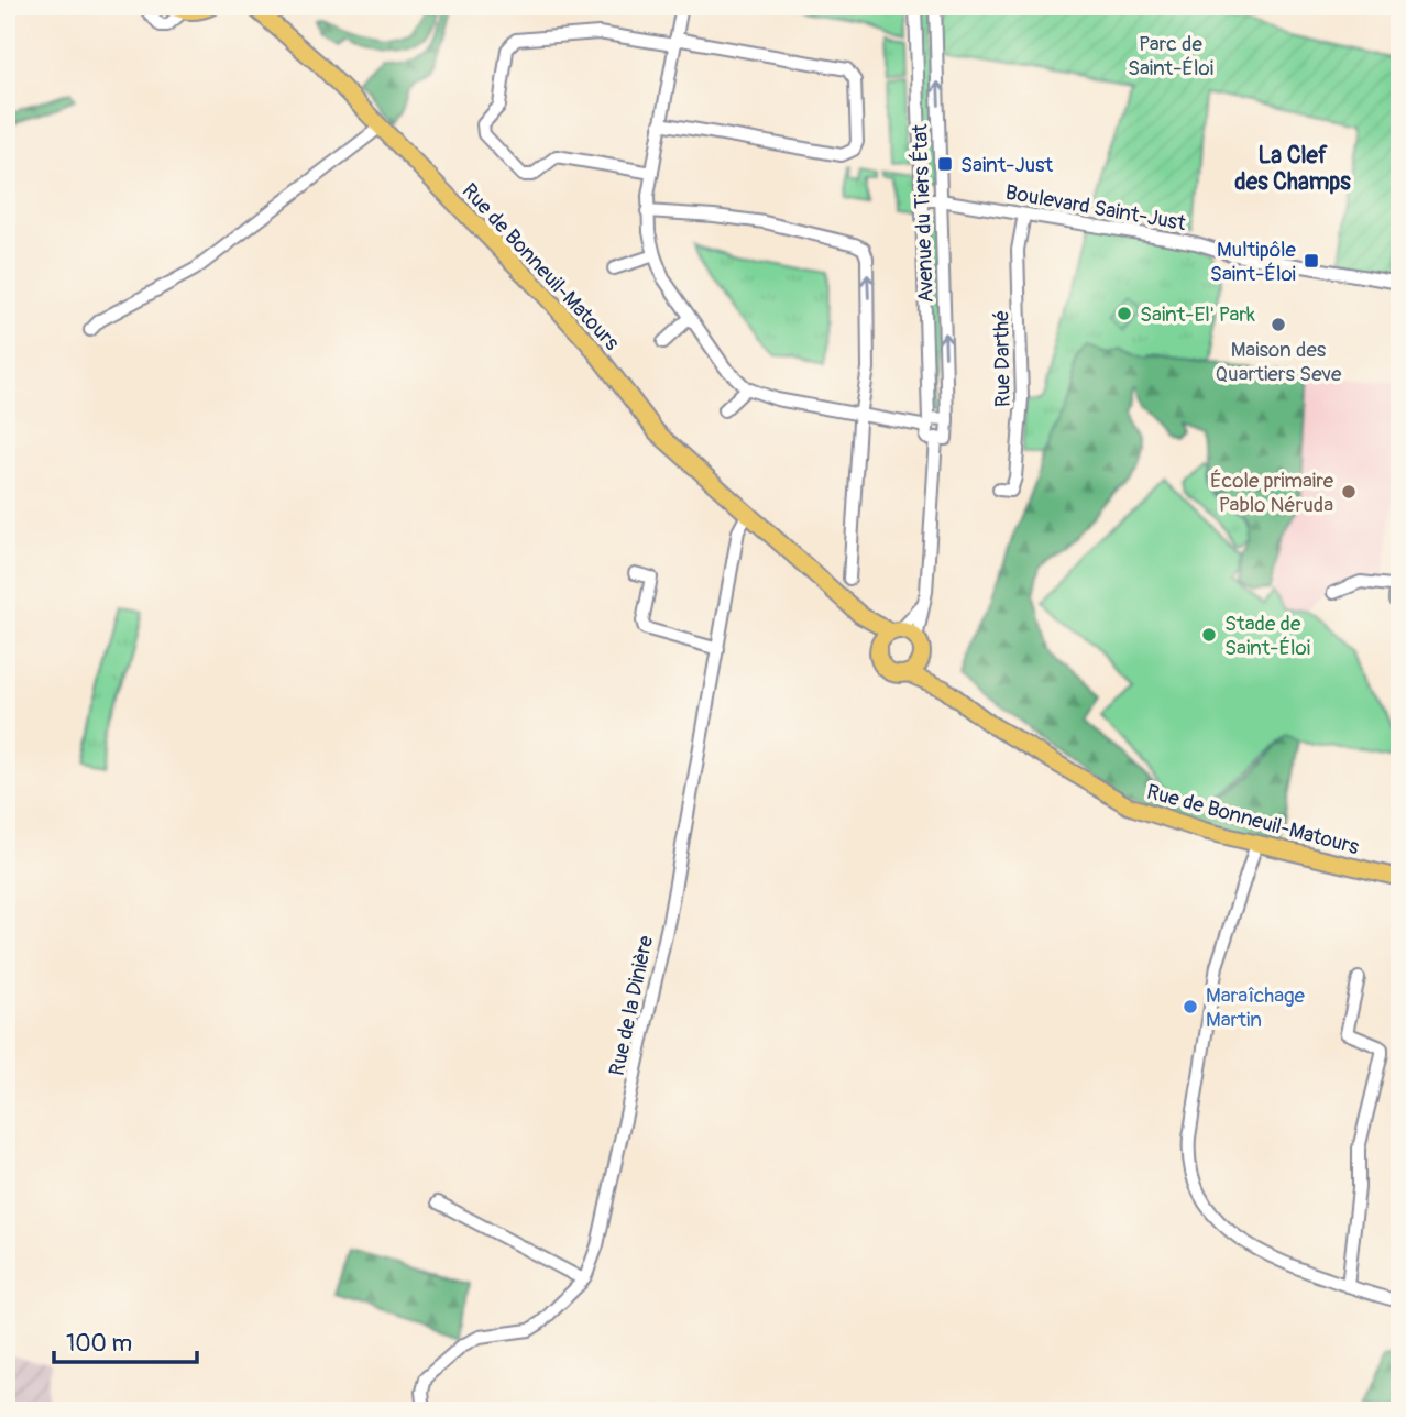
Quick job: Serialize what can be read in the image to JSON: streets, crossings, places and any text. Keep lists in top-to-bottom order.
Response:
{
  "streets": {
    "main road": ["Rue de Bonneuil-Matours"],
    "street": [
      "Boulevard Saint-Just",
      "Avenue du Tiers État",
      "Rue Darthé",
      "Rue de la Dinière"
    ]
  },
  "crossings": [
    ["Boulevard Saint-Just", "Avenue du Tiers État"],
    ["Boulevard Saint-Just", "Rue Darthé"],
    ["Rue de Bonneuil-Matours", "Rue de la Dinière"]
  ],
  "districts": ["La Clef des Champs"],
  "parks": ["Parc de Saint-Éloi"],
  "places": {
    "transit": ["Saint-Just", "Multipôle Saint-Éloi"],
    "other": [
      "Saint-El' Park",
      "Maison des Quartiers Seve",
      "École primaire Pablo Néruda",
      "Stade de Saint-Éloi",
      "Maraîchage Martin"
    ]
  },
  "scale_bar": "100 m"
}
